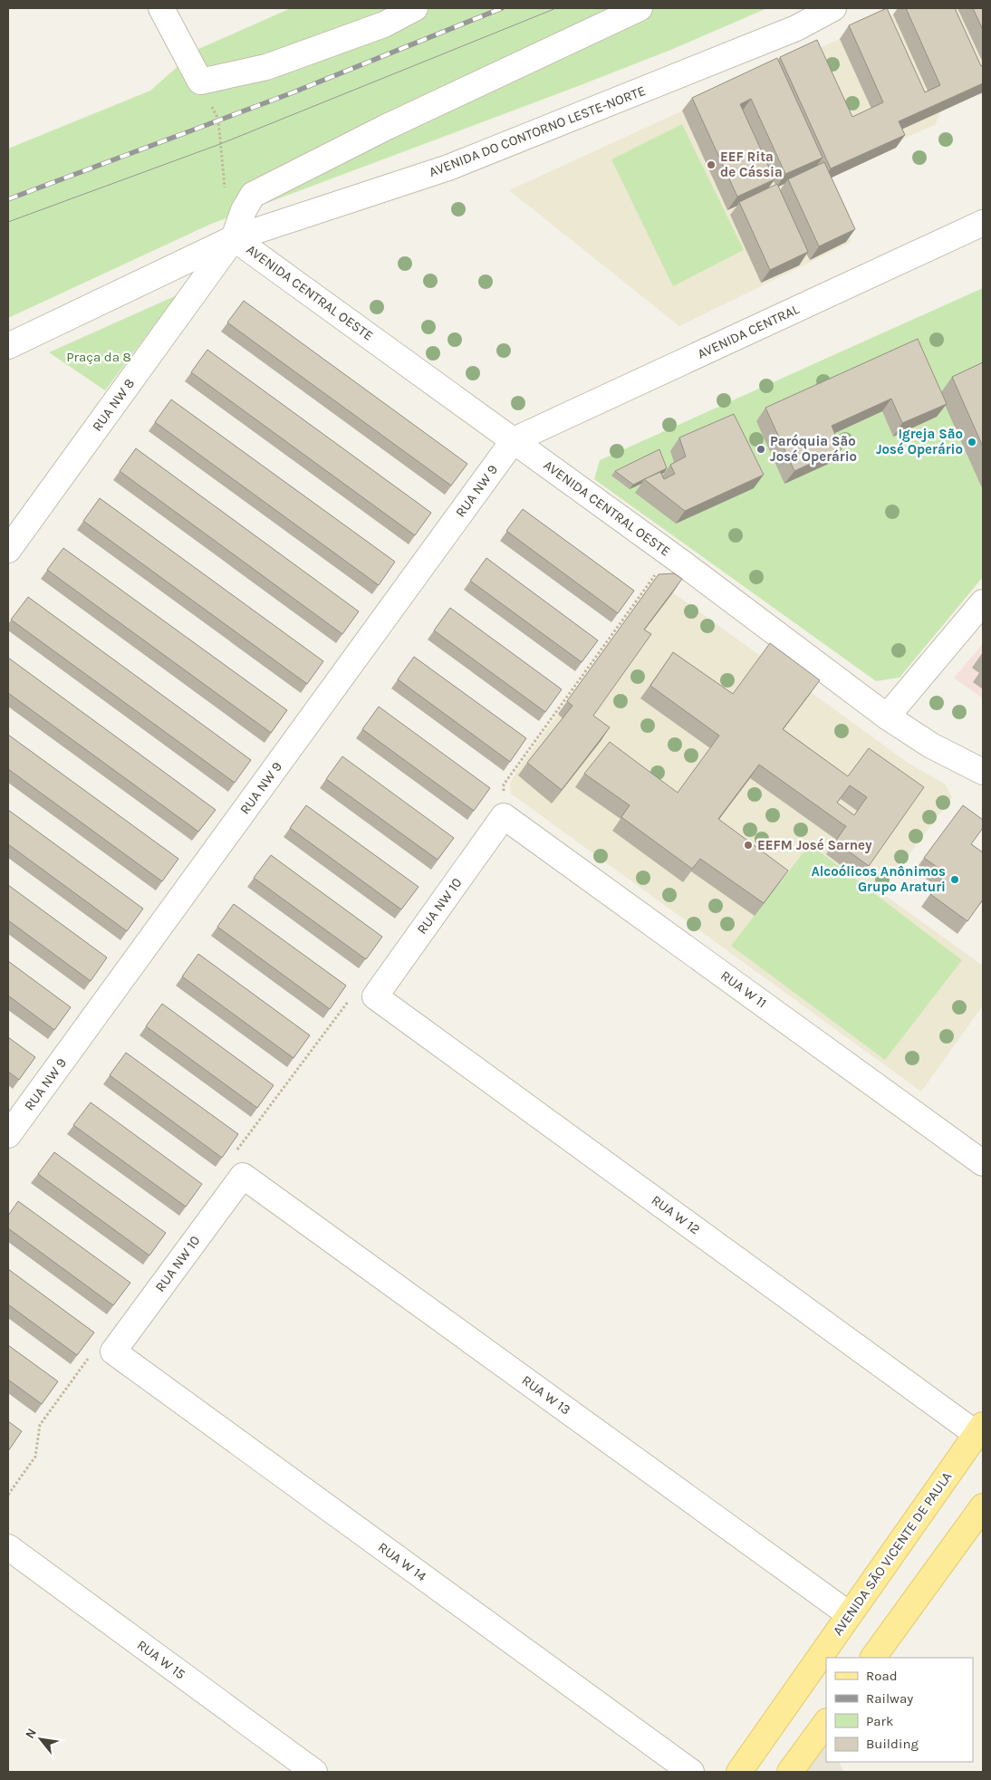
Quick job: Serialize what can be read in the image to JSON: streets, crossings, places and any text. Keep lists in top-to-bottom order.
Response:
{
  "streets": {
    "main road": ["AVENIDA SÃO VICENTE DE PAULA"],
    "street": [
      "AVENIDA DO CONTORNO LESTE-NORTE",
      "AVENIDA CENTRAL OESTE",
      "AVENIDA CENTRAL",
      "RUA NW 8",
      "RUA NW 9",
      "RUA NW 10",
      "RUA W 11",
      "RUA W 12",
      "RUA W 13",
      "RUA W 14",
      "RUA W 15"
    ]
  },
  "crossings": [
    ["AVENIDA DO CONTORNO LESTE-NORTE", "AVENIDA CENTRAL OESTE"],
    ["AVENIDA DO CONTORNO LESTE-NORTE", "RUA NW 8"],
    ["AVENIDA CENTRAL OESTE", "AVENIDA CENTRAL"],
    ["AVENIDA CENTRAL OESTE", "RUA NW 8"],
    ["AVENIDA CENTRAL OESTE", "RUA NW 9"],
    ["AVENIDA CENTRAL", "RUA NW 9"],
    ["RUA NW 10", "RUA W 11"],
    ["RUA NW 10", "RUA W 12"],
    ["RUA NW 10", "RUA W 13"],
    ["RUA NW 10", "RUA W 14"],
    ["RUA W 12", "AVENIDA SÃO VICENTE DE PAULA"],
    ["RUA W 13", "AVENIDA SÃO VICENTE DE PAULA"]
  ],
  "parks": ["Praça da 8"],
  "places": [
    "EEF Rita de Cássia",
    "Igreja São José Operário",
    "Paróquia São José Operário",
    "EEFM José Sarney",
    "Alcoólicos Anônimos Grupo Araturi"
  ],
  "legend": [
    "Road",
    "Railway",
    "Park",
    "Building"
  ],
  "north": "top left"
}
